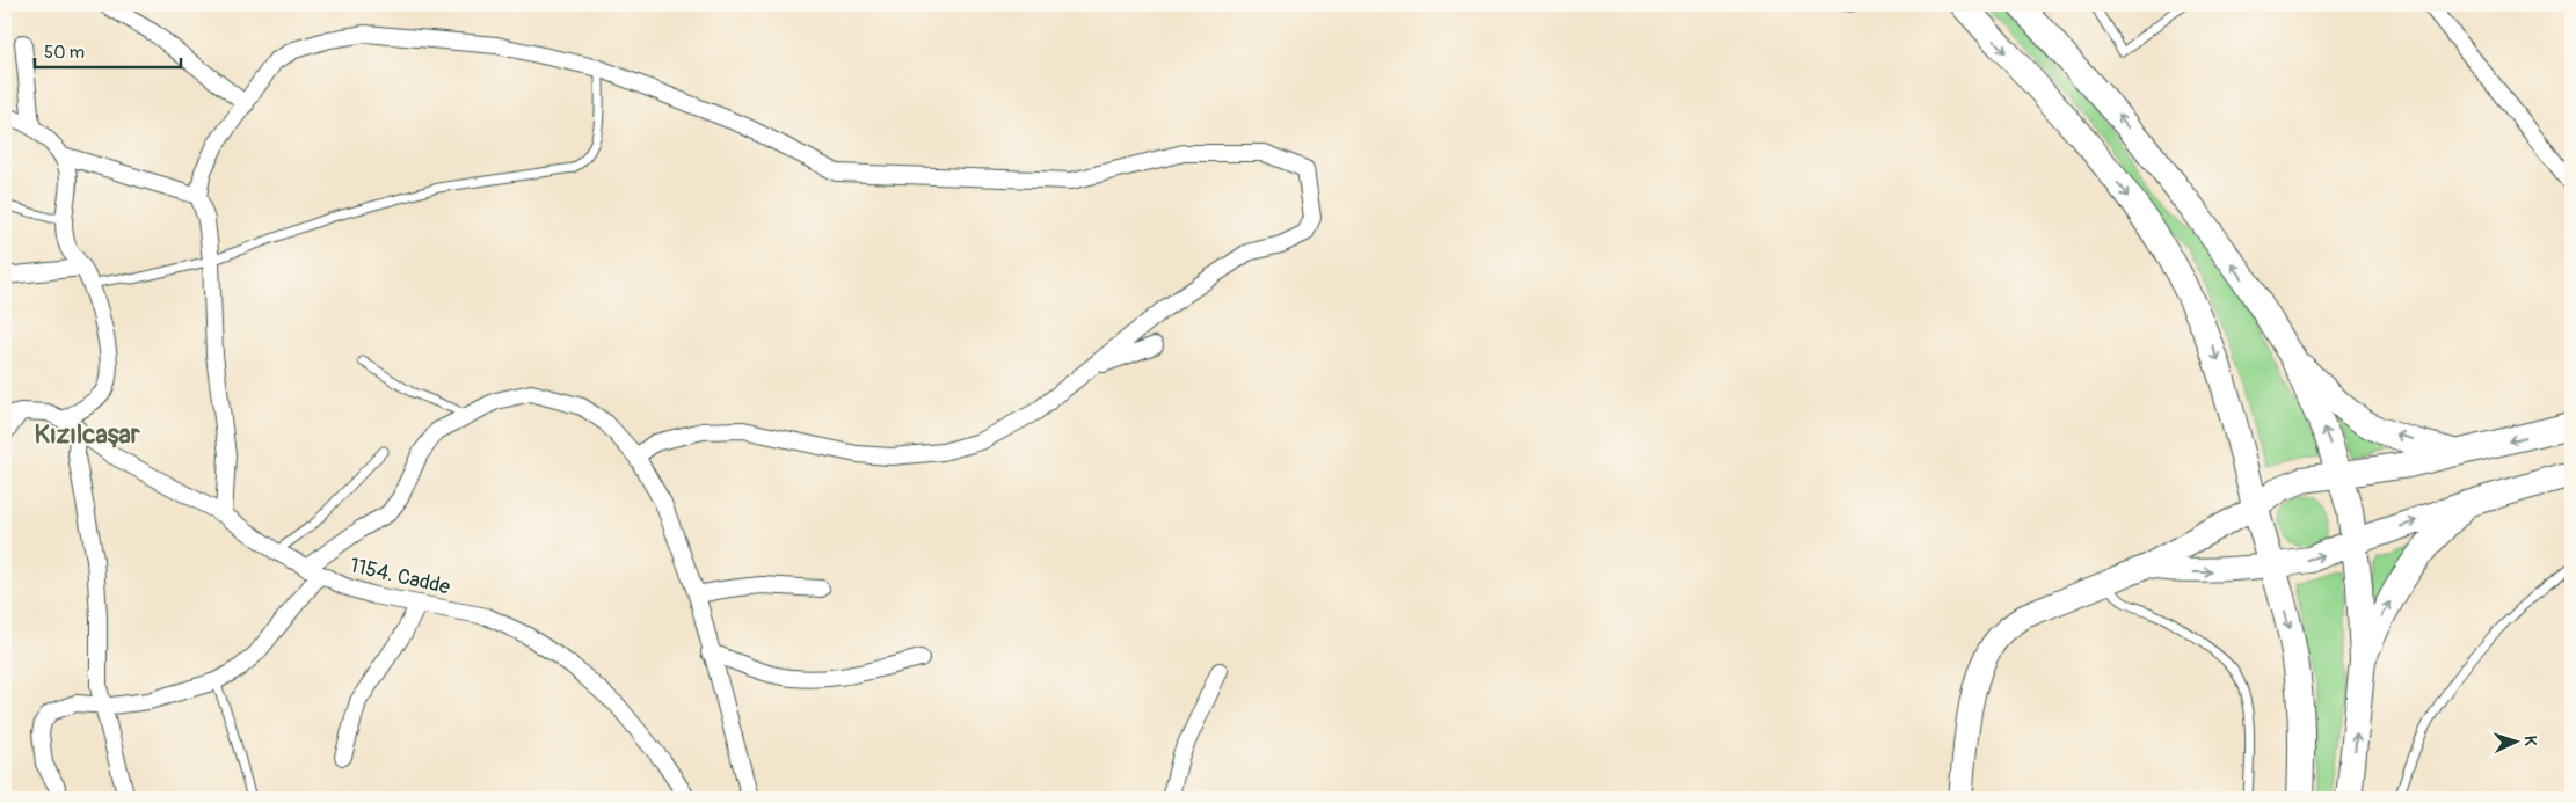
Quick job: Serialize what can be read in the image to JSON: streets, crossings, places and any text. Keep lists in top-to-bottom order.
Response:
{
  "streets": {
    "street": ["1154. Cadde"]
  },
  "districts": ["Kızılcaşar"],
  "scale_bar": "50 m",
  "north": "right"
}
